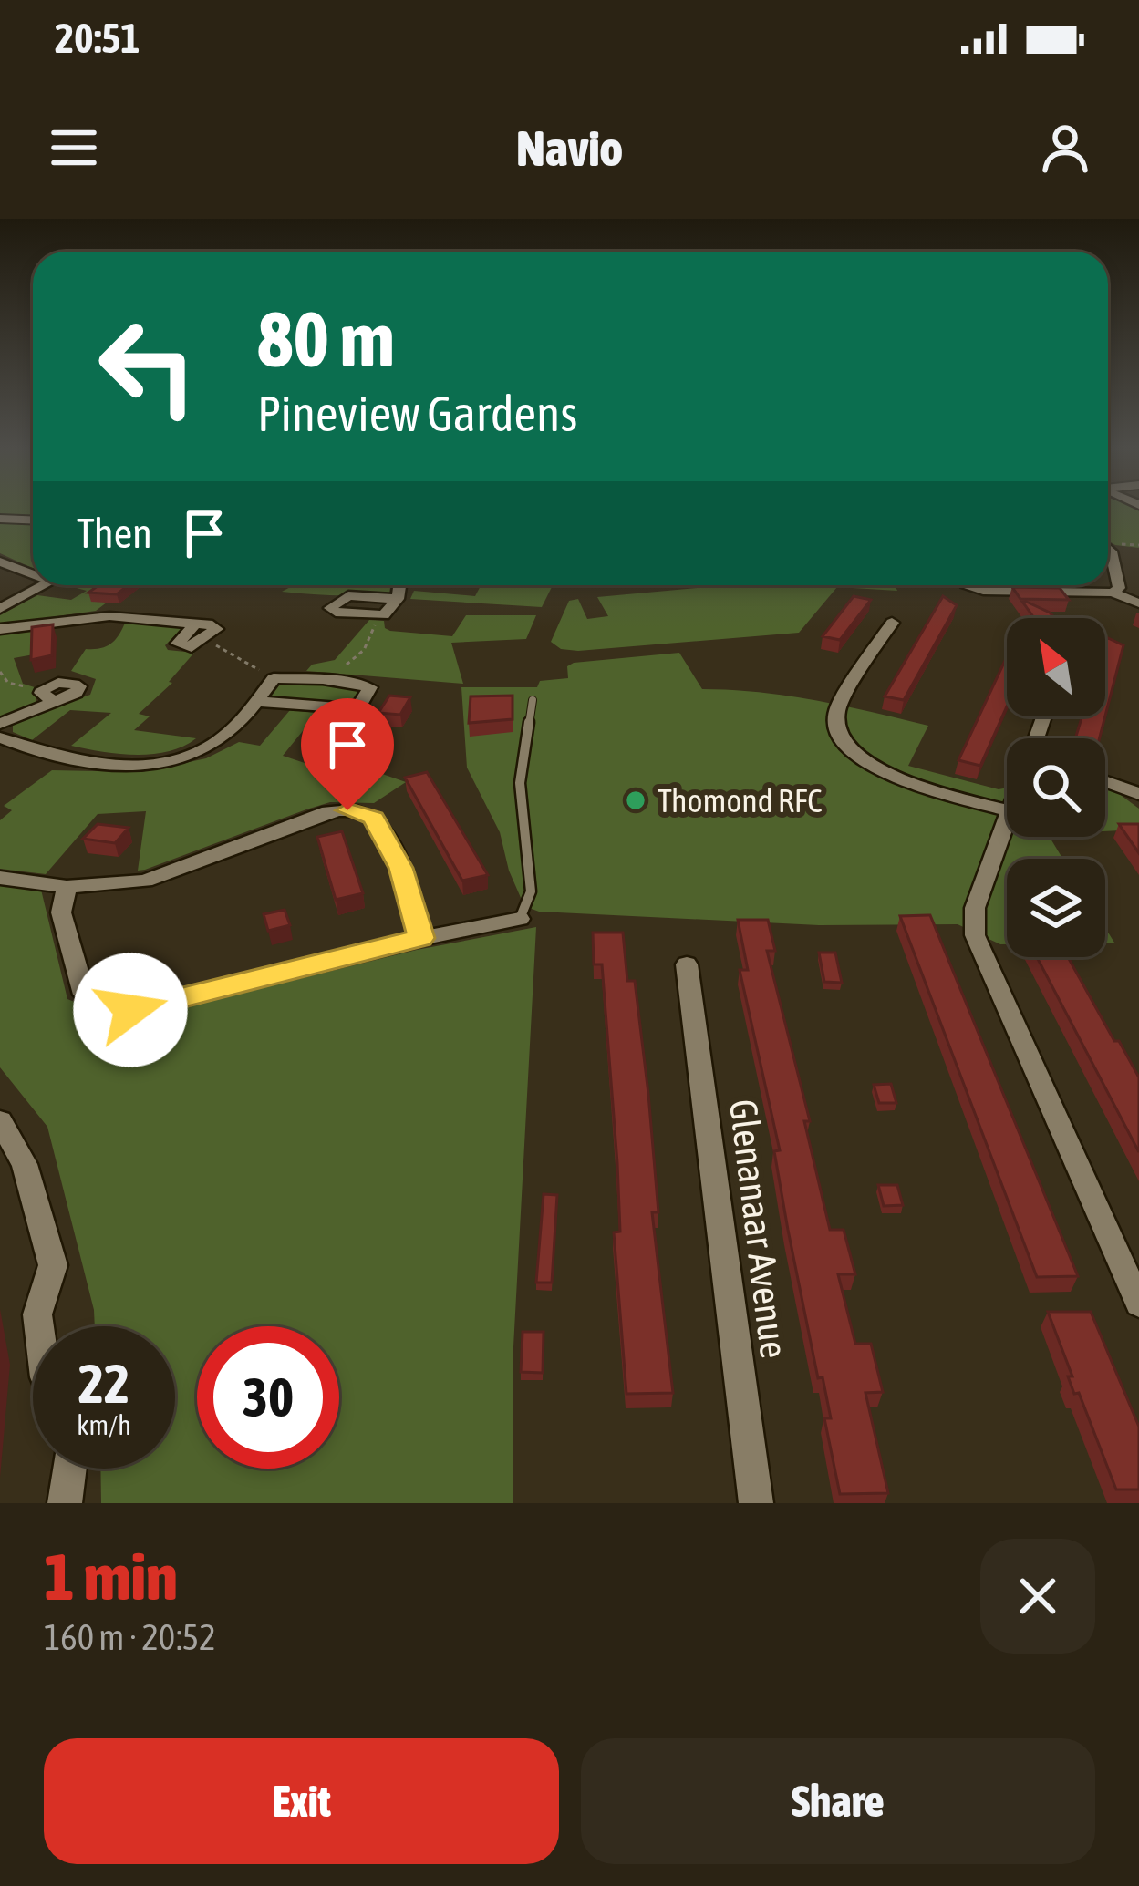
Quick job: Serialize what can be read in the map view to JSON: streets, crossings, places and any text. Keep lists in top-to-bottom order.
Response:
{
  "streets": {
    "street": ["Glenanaar Avenue"]
  },
  "places": ["Thomond RFC"],
  "north": "top left",
  "page": {
    "status": "20:51",
    "header": "Navio",
    "turn": ["80 m", "Pineview Gardens"],
    "then": "Then",
    "speed": "22 km/h",
    "limit": "30",
    "heading": ["1 min", "160 m · 20:52"],
    "buttons": ["Exit", "Share"]
  }
}
